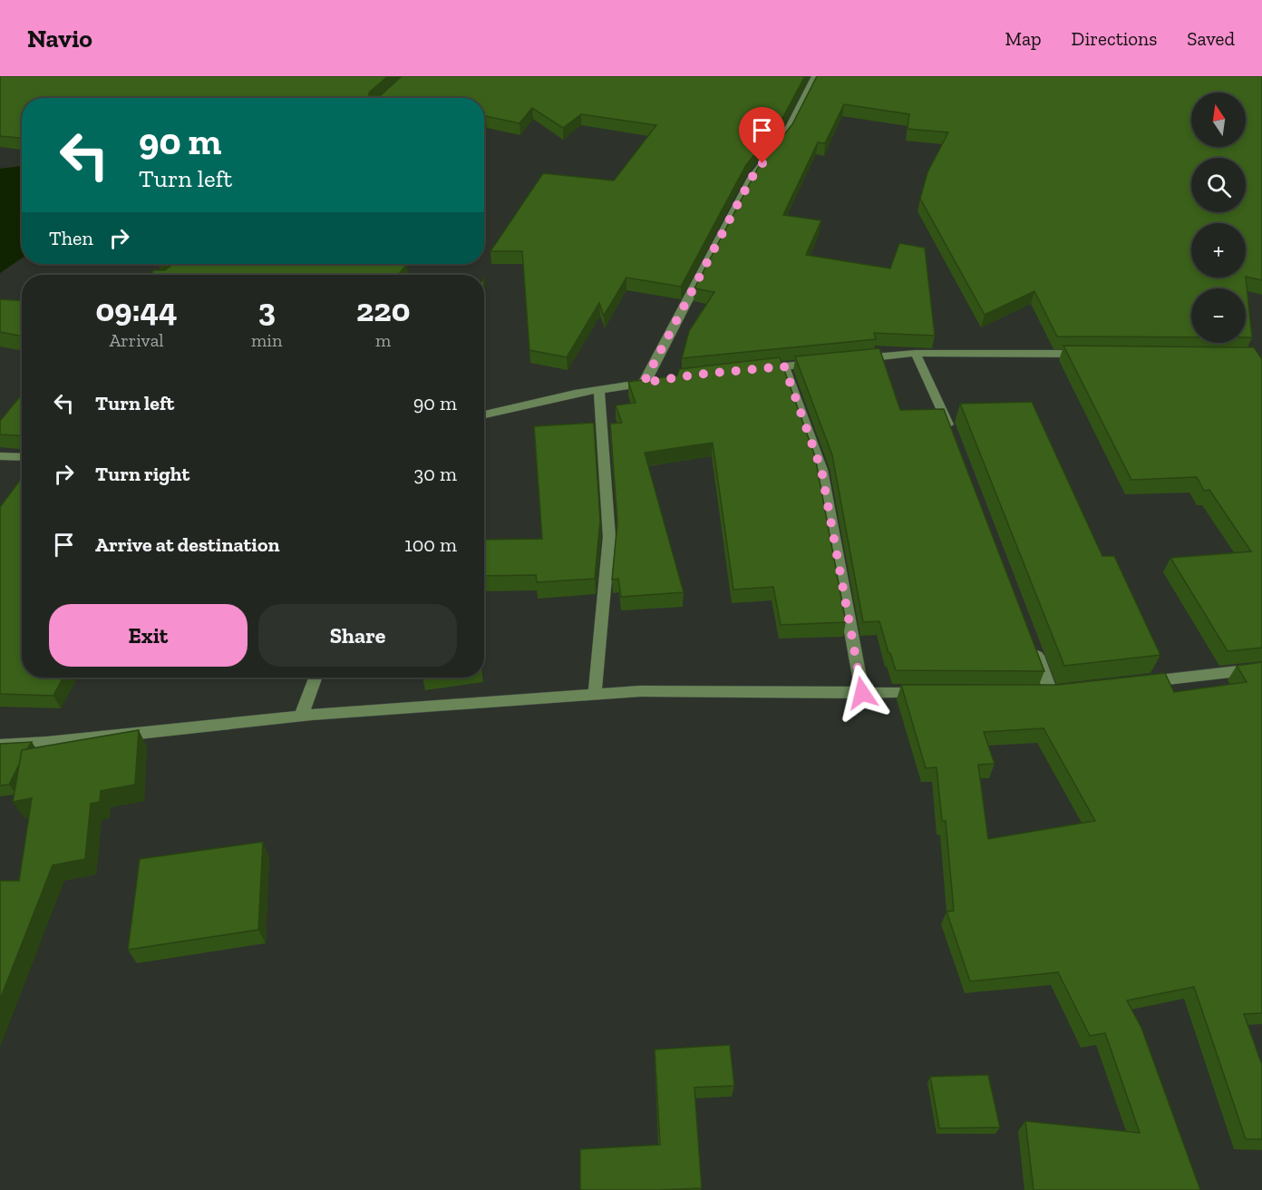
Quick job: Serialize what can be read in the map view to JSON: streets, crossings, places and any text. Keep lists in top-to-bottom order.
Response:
{
  "north": "top",
  "page": {
    "header": "Navio",
    "nav": ["Map", "Directions", "Saved"],
    "map_buttons": ["+", "−"],
    "turn": ["90 m", "Turn left"],
    "then": "Then",
    "eta": [
      "09:44",
      "Arrival",
      "3",
      "min",
      "220",
      "m"
    ],
    "list": [
      {
        "name": "Turn left",
        "value": "90 m"
      },
      {
        "name": "Turn right",
        "value": "30 m"
      },
      {
        "name": "Arrive at destination",
        "value": "100 m"
      }
    ],
    "buttons": ["Exit", "Share"]
  }
}
